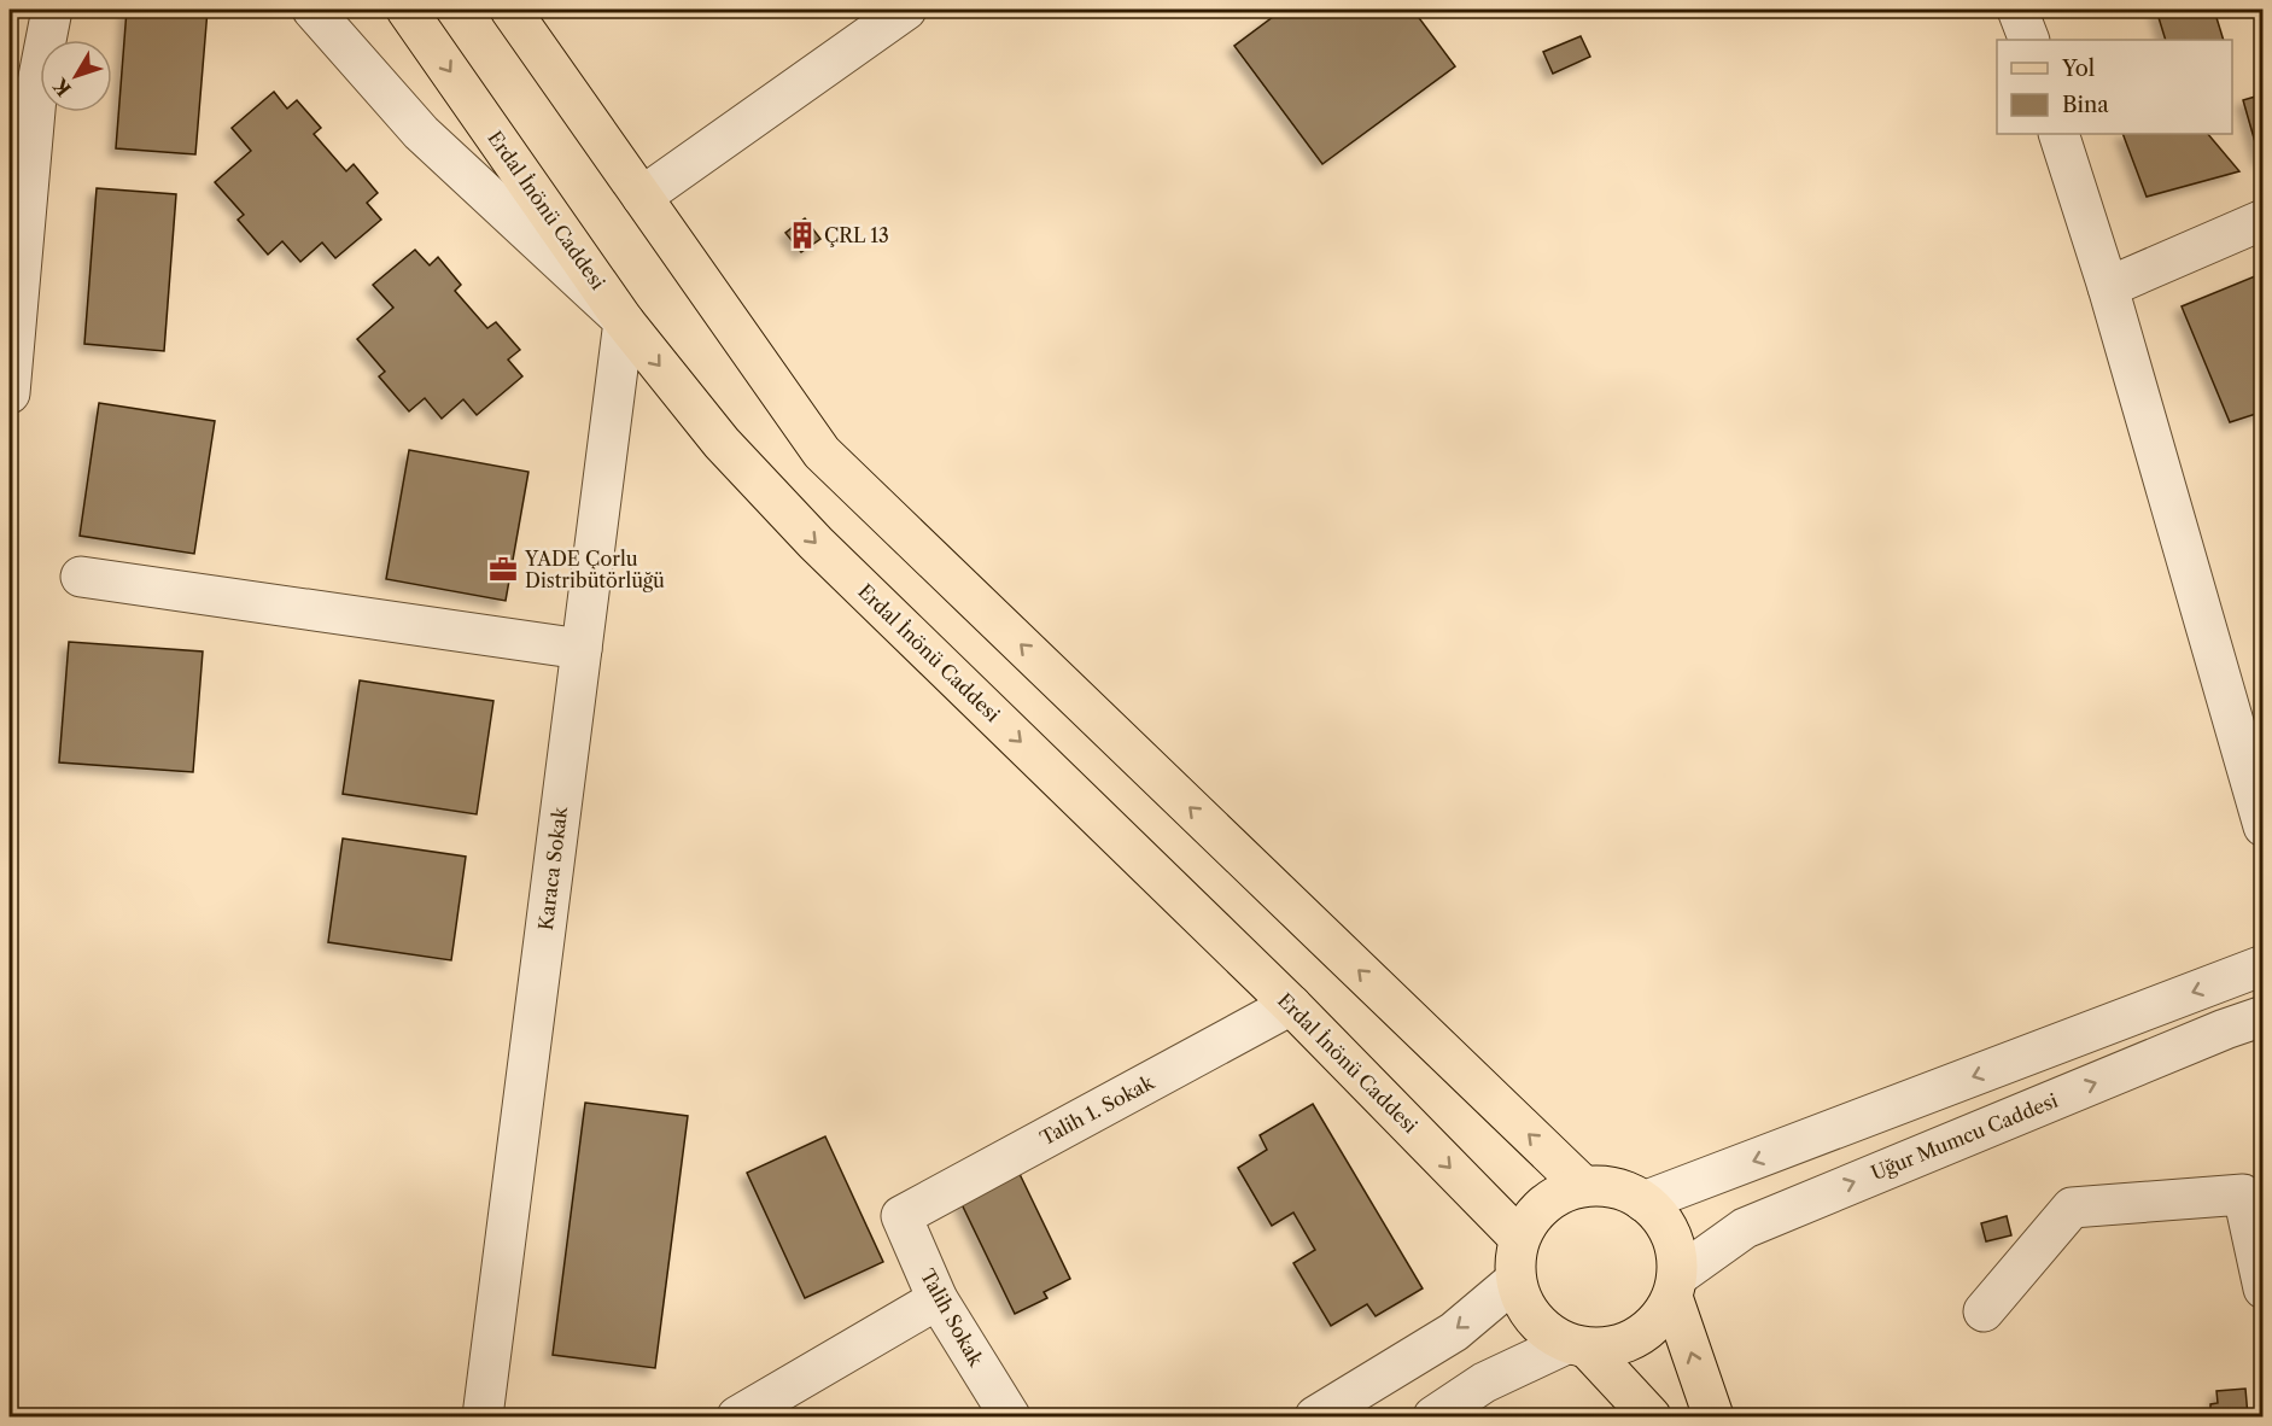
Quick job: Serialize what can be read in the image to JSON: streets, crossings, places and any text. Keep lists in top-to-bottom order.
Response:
{
  "streets": {
    "main road": ["Erdal İnönü Caddesi"],
    "street": [
      "Karaca Sokak",
      "Talih 1. Sokak",
      "Uğur Mumcu Caddesi",
      "Talih Sokak"
    ]
  },
  "crossings": [
    ["Erdal İnönü Caddesi", "Karaca Sokak"],
    ["Erdal İnönü Caddesi", "Talih 1. Sokak"],
    ["Erdal İnönü Caddesi", "Uğur Mumcu Caddesi"],
    ["Talih 1. Sokak", "Talih Sokak"]
  ],
  "places": {
    "building": ["ÇRL 13"],
    "office": ["YADE Çorlu Distribütörlüğü"]
  },
  "legend": ["Yol", "Bina"],
  "north": "bottom left"
}
